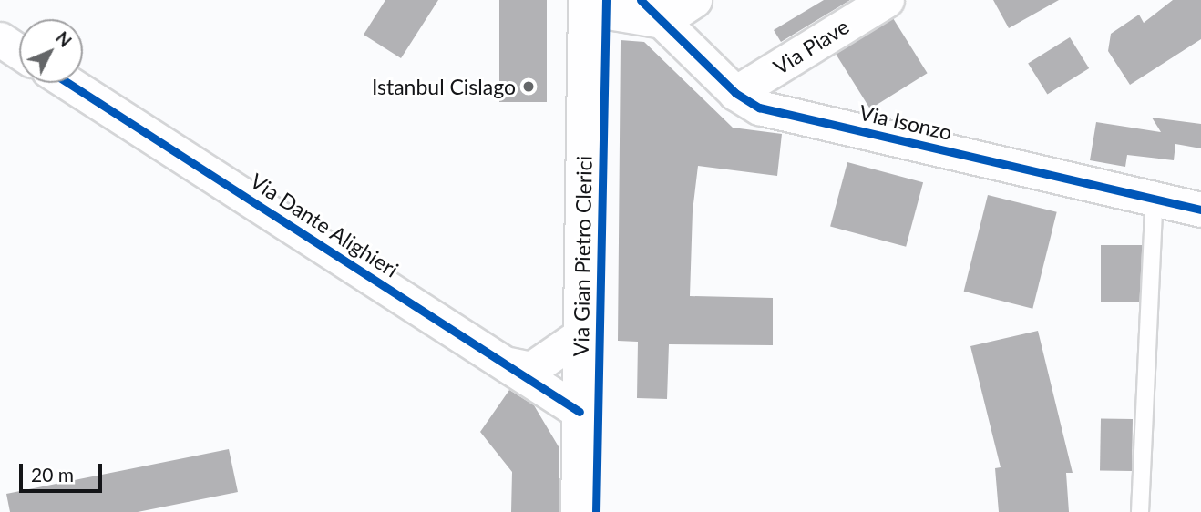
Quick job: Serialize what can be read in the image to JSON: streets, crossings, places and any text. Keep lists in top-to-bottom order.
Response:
{
  "streets": {
    "main road": ["Via Gian Pietro Clerici"],
    "street": ["Via Piave", "Via Isonzo", "Via Dante Alighieri"]
  },
  "crossings": [
    ["Via Piave", "Via Isonzo"],
    ["Via Dante Alighieri", "Via Gian Pietro Clerici"]
  ],
  "places": ["Istanbul Cislago"],
  "scale_bar": "20 m",
  "north": "top right"
}
